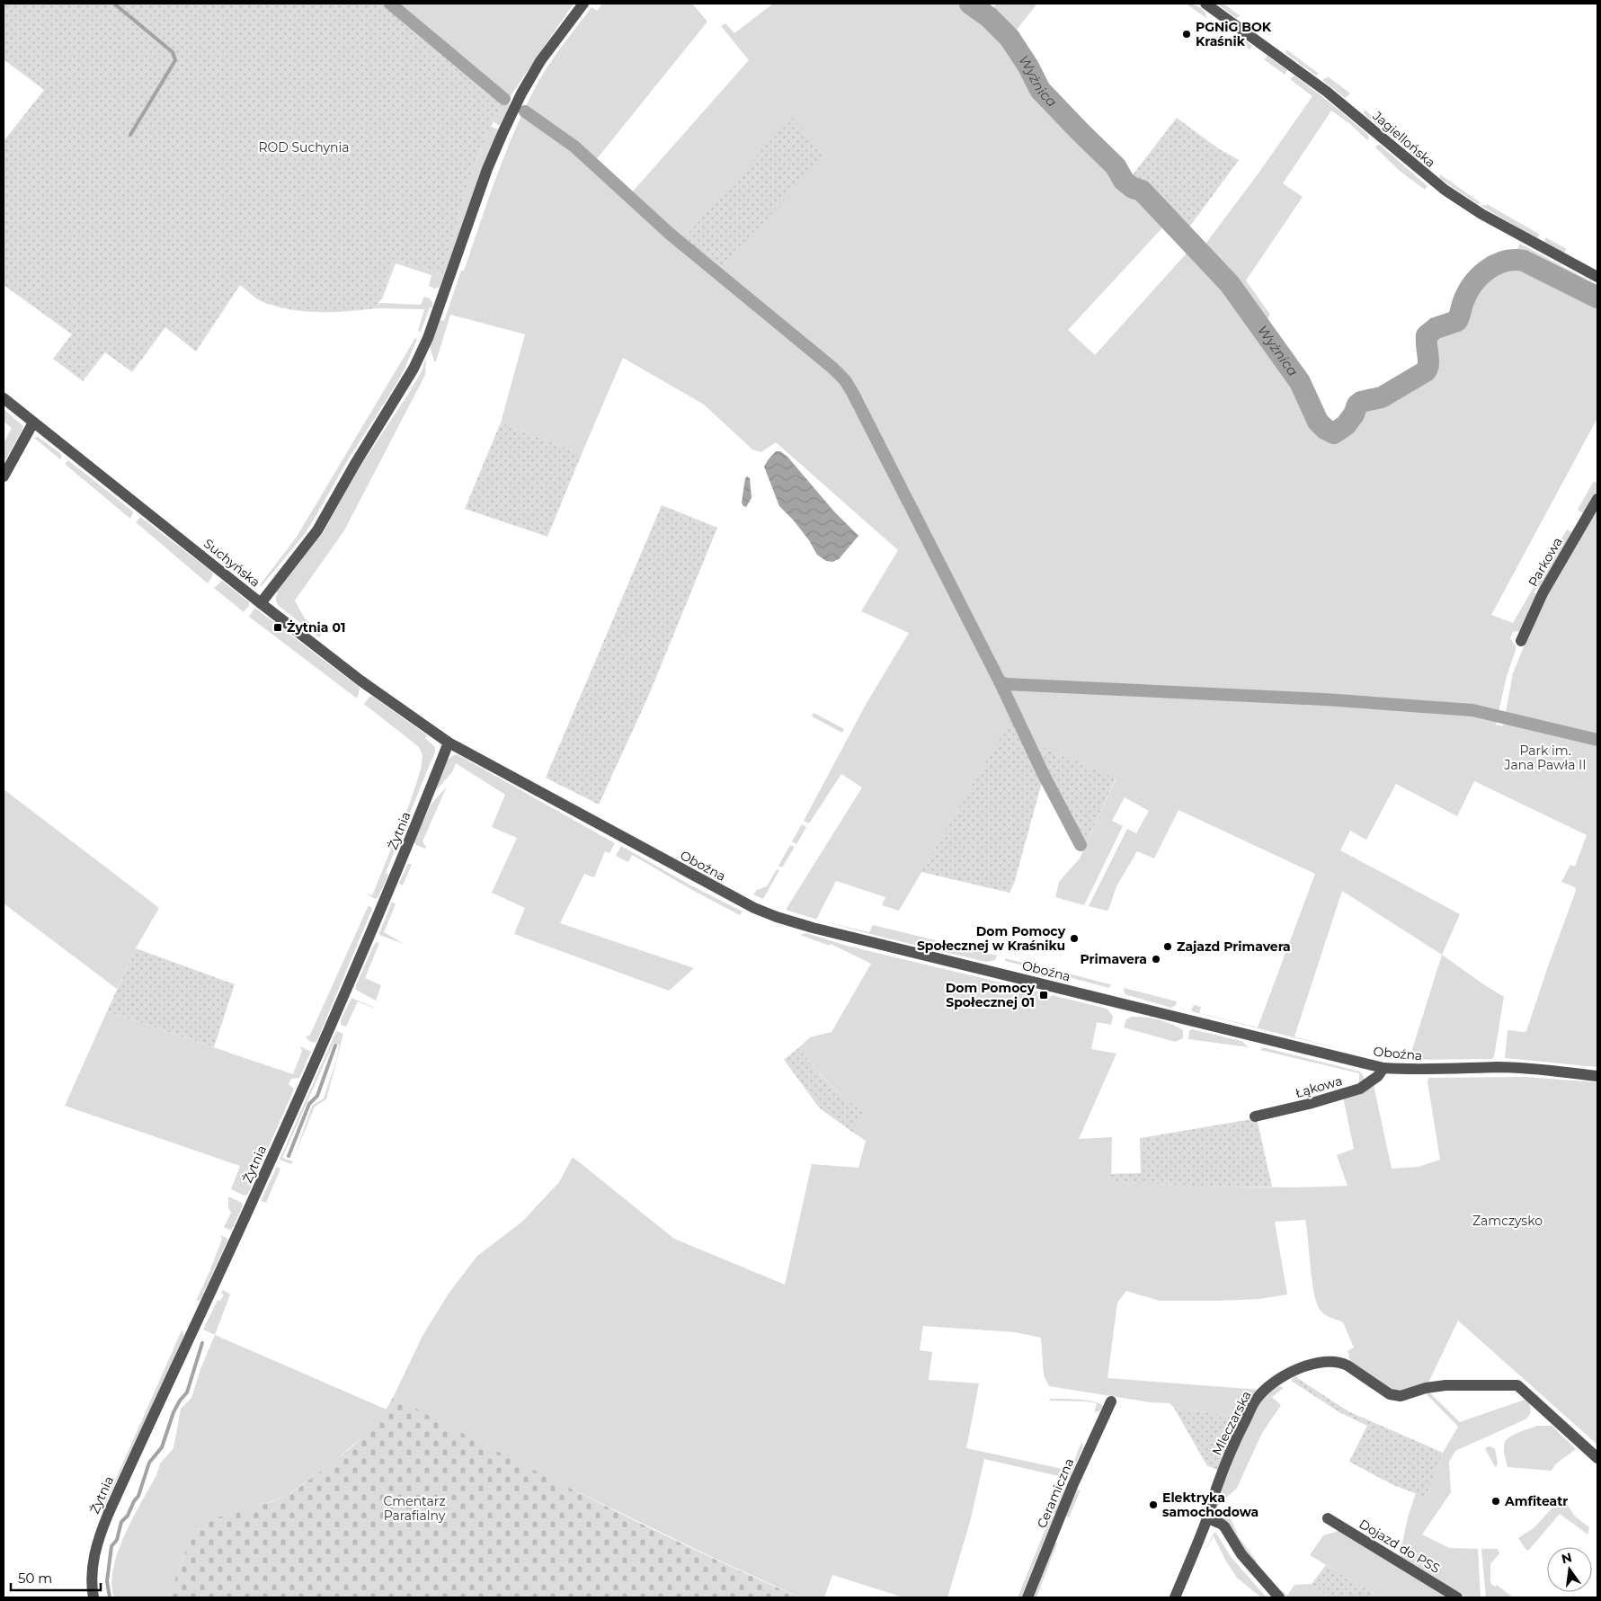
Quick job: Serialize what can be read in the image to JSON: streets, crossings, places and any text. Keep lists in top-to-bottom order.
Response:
{
  "streets": {
    "street": [
      "Jagiellońska",
      "Parkowa",
      "Suchyńska",
      "Żytnia",
      "Oboźna",
      "Łąkowa",
      "Mleczarska",
      "Ceramiczna",
      "Dojazd do PSS"
    ]
  },
  "crossings": [
    ["Suchyńska", "Żytnia"],
    ["Suchyńska", "Oboźna"],
    ["Żytnia", "Oboźna"],
    ["Oboźna", "Łąkowa"]
  ],
  "water": ["Wyżnica"],
  "parks": [
    "ROD Suchynia",
    "Park im. Jana Pawła II",
    "Zamczysko",
    "Cmentarz Parafialny"
  ],
  "places": {
    "other": [
      "PGNiG BOK Kraśnik",
      "Dom Pomocy Społecznej w Kraśniku",
      "Zajazd Primavera",
      "Primavera",
      "Amfiteatr",
      "Elektryka samochodowa"
    ],
    "transit": ["Żytnia 01", "Dom Pomocy Społecznej 01"]
  },
  "scale_bar": "50 m",
  "north": "top"
}
